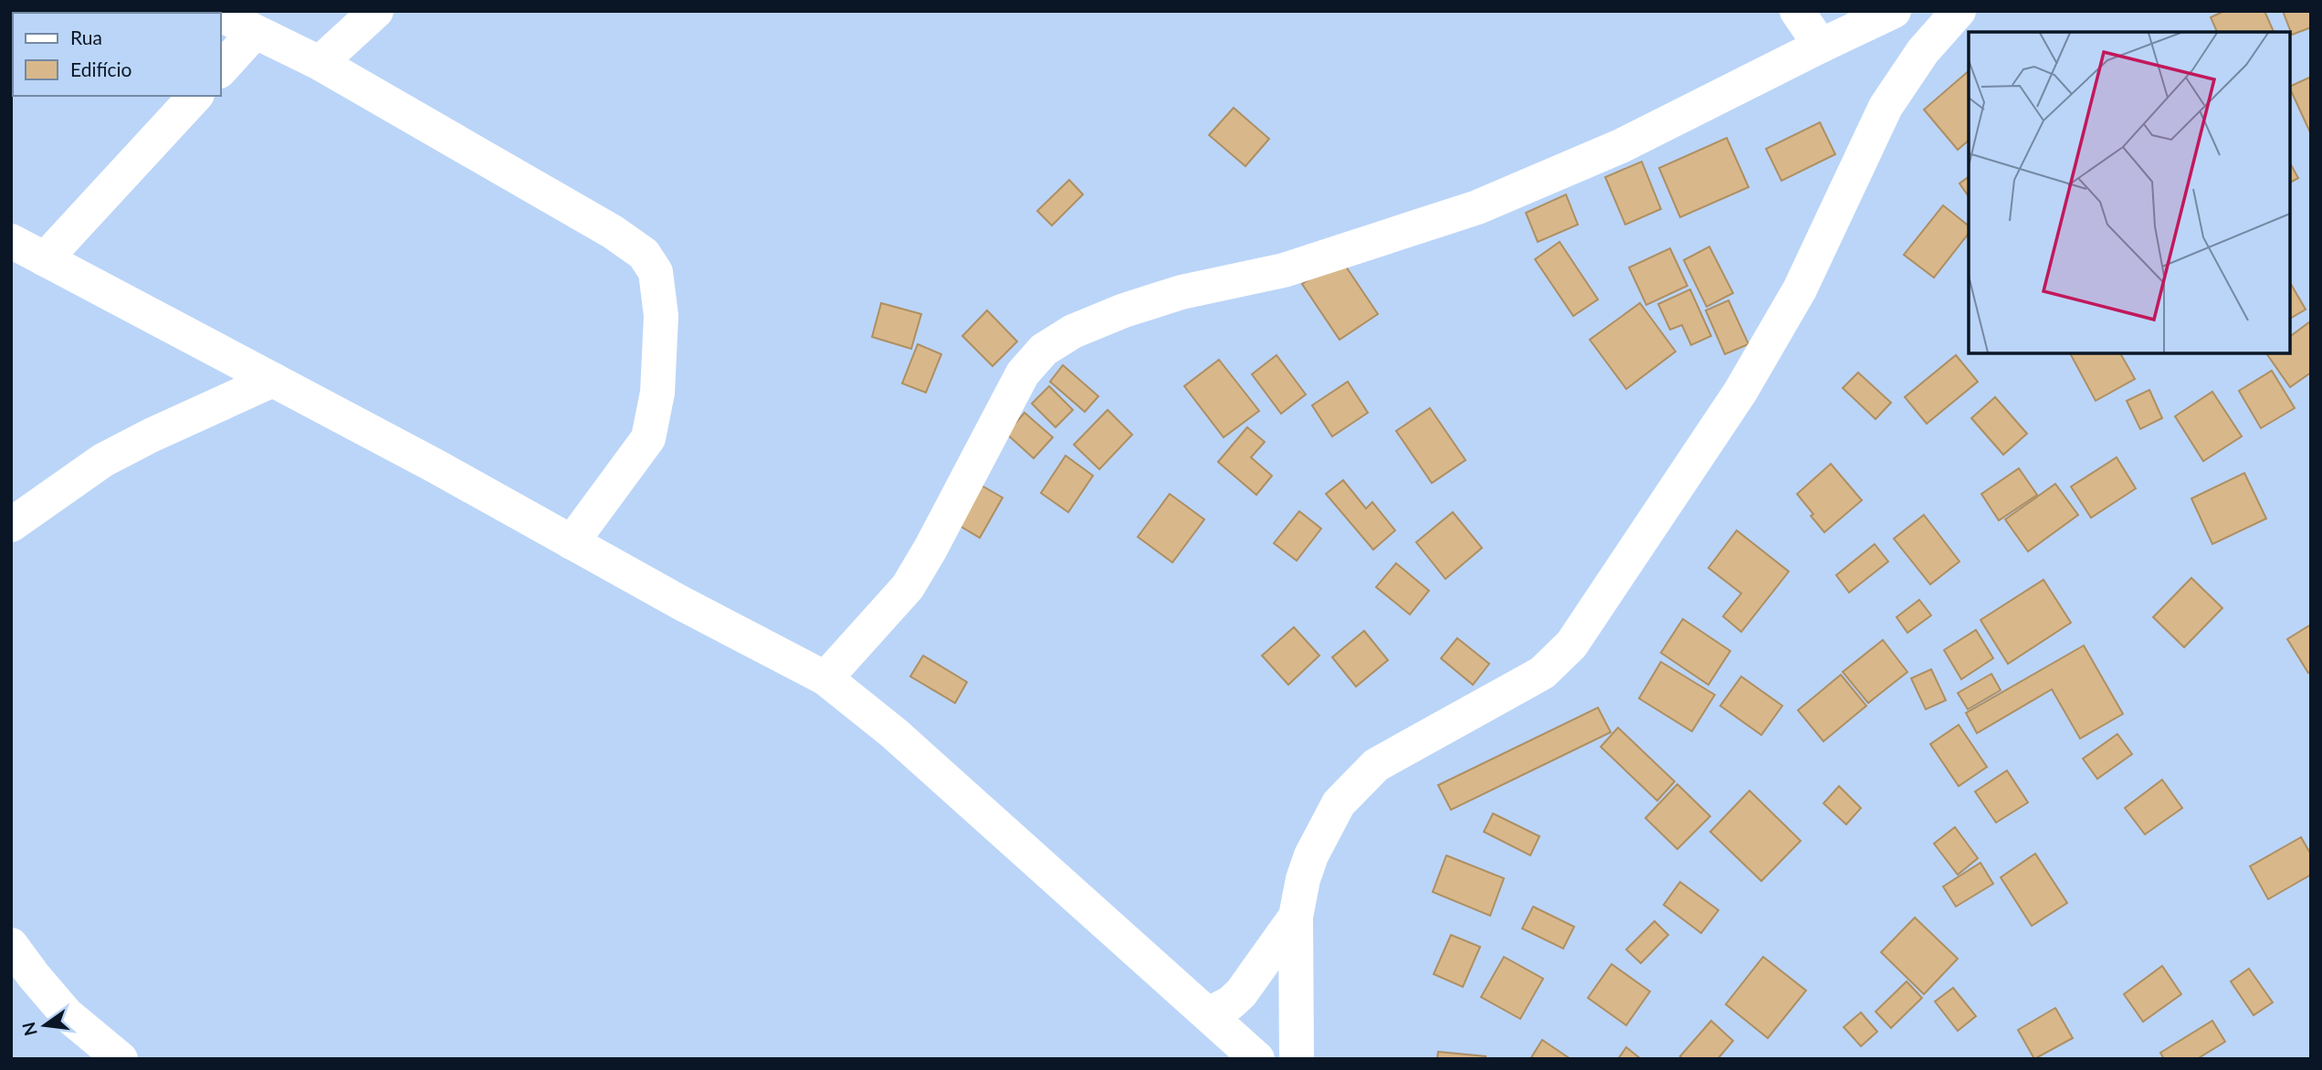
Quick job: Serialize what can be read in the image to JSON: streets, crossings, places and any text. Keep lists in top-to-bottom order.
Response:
{
  "legend": ["Rua", "Edifício"],
  "north": "left"
}
